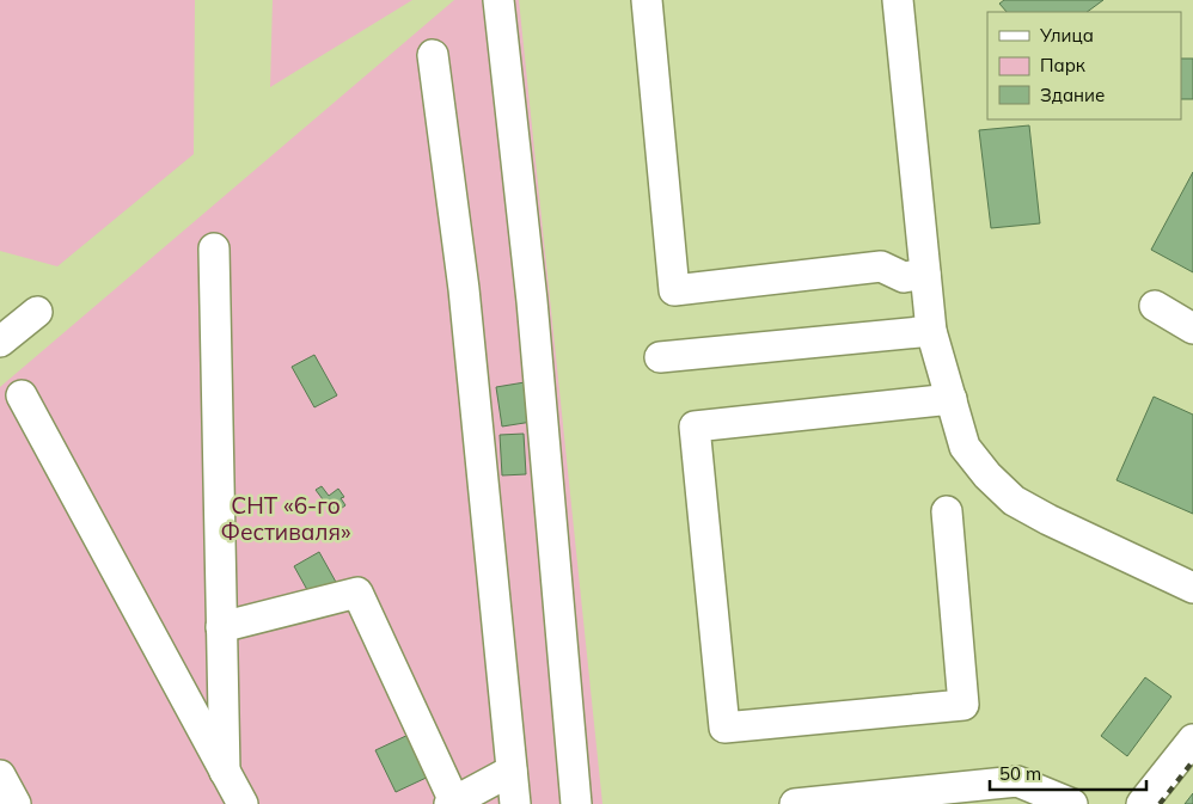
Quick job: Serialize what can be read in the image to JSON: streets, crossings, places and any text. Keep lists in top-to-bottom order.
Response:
{
  "parks": ["СНТ «6-го Фестиваля»"],
  "legend": ["Улица", "Парк", "Здание"],
  "scale_bar": "50 m"
}
